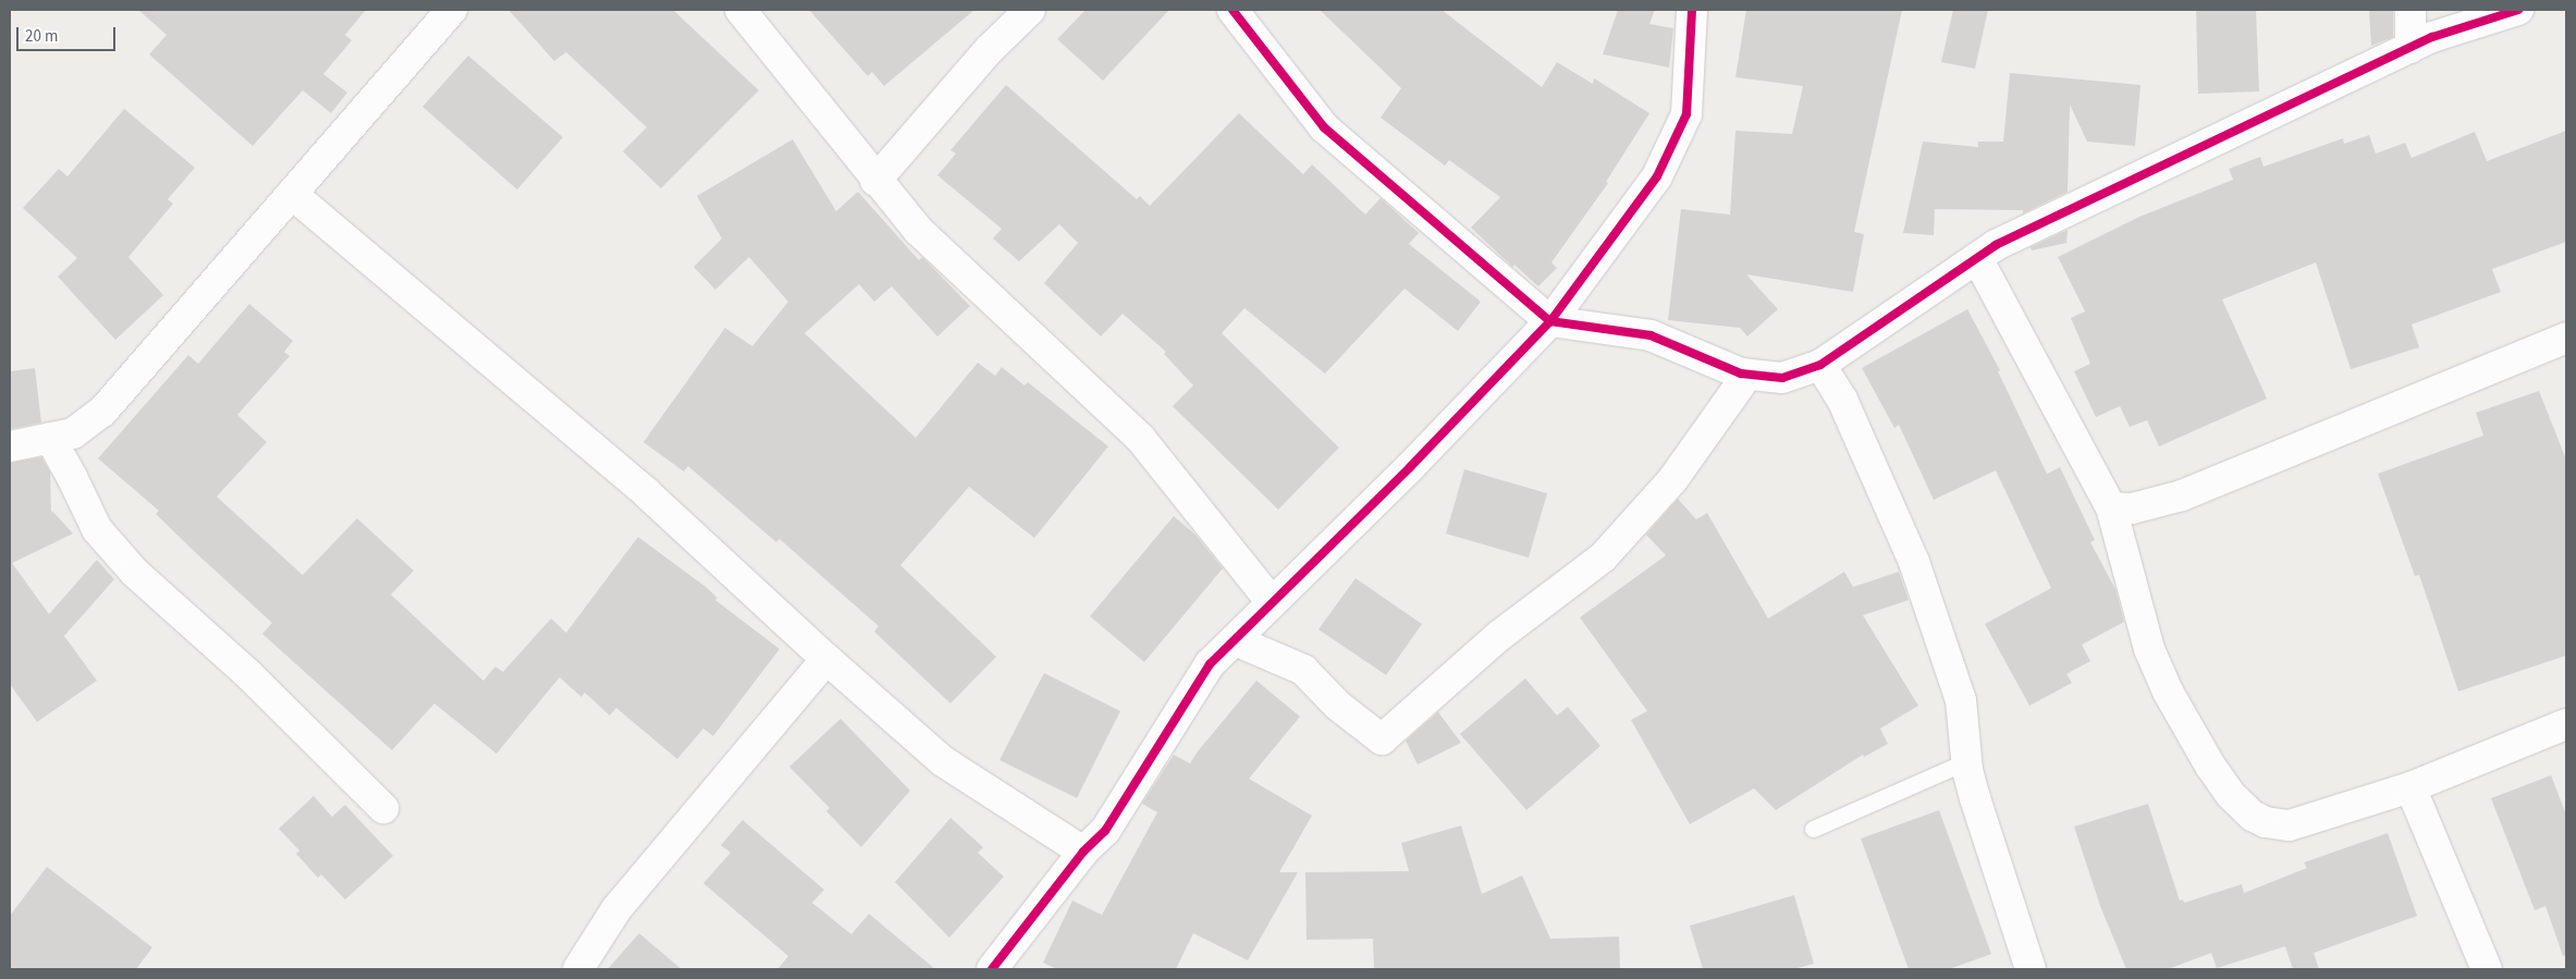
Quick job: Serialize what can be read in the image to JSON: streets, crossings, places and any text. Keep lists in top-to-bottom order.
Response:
{
  "scale_bar": "20 m"
}
